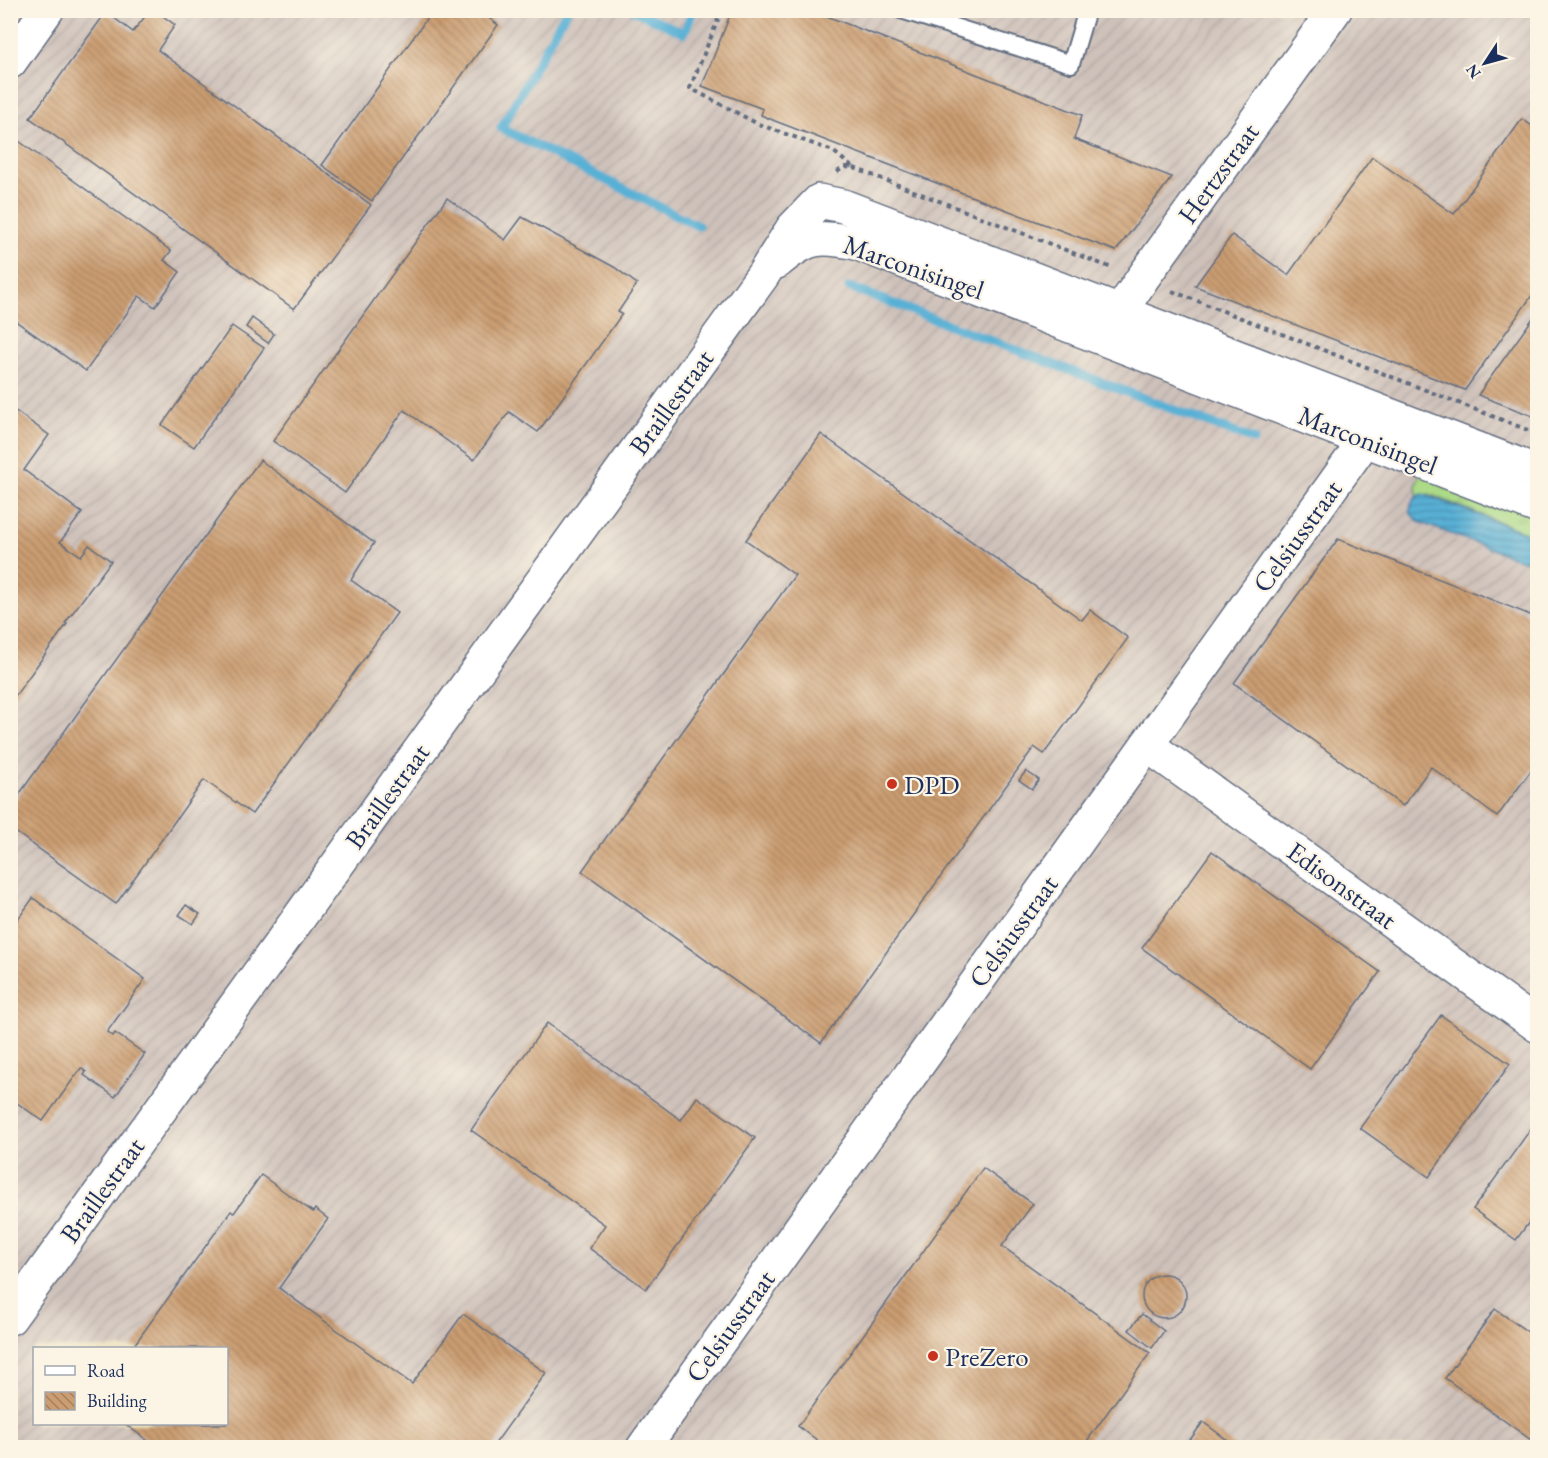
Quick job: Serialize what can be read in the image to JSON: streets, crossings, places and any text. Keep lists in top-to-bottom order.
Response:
{
  "streets": {
    "street": [
      "Hertzstraat",
      "Marconisingel",
      "Braillestraat",
      "Celsiusstraat",
      "Edisonstraat"
    ]
  },
  "crossings": [
    ["Hertzstraat", "Marconisingel"],
    ["Marconisingel", "Braillestraat"],
    ["Marconisingel", "Celsiusstraat"],
    ["Celsiusstraat", "Edisonstraat"]
  ],
  "places": ["DPD", "PreZero"],
  "legend": ["Road", "Building"],
  "north": "bottom left"
}
